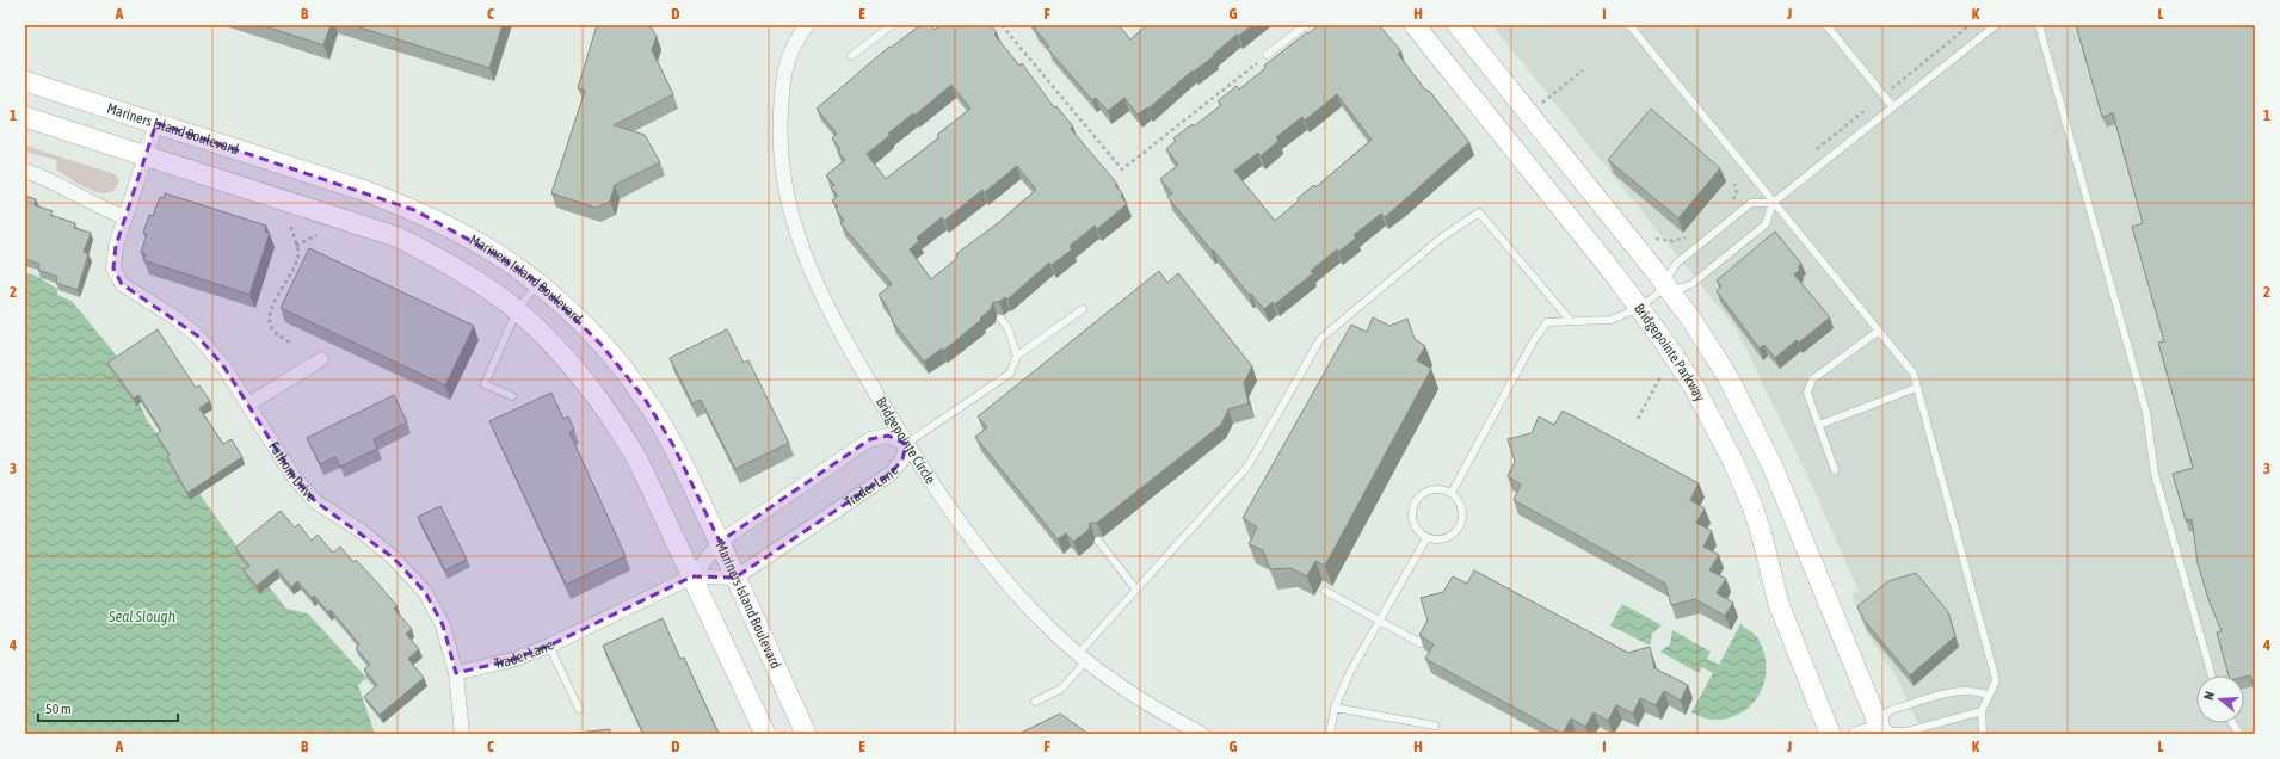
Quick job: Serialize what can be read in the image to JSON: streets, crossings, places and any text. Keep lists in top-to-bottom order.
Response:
{
  "streets": {
    "main road": ["Mariners Island Boulevard", "Bridgepointe Parkway"],
    "street": ["Bridgepointe Circle", "Fathom Drive", "Trader Lane"]
  },
  "crossings": [
    ["Mariners Island Boulevard", "Fathom Drive"],
    ["Mariners Island Boulevard", "Trader Lane"],
    ["Bridgepointe Circle", "Trader Lane"],
    ["Fathom Drive", "Trader Lane"]
  ],
  "water": ["Seal Slough"],
  "scale_bar": "50 m",
  "north": "left",
  "grid": {
    "columns": [
      "A",
      "B",
      "C",
      "D",
      "E",
      "F",
      "G",
      "H",
      "I",
      "J",
      "K",
      "L"
    ],
    "rows": [
      "1",
      "2",
      "3",
      "4"
    ]
  }
}
